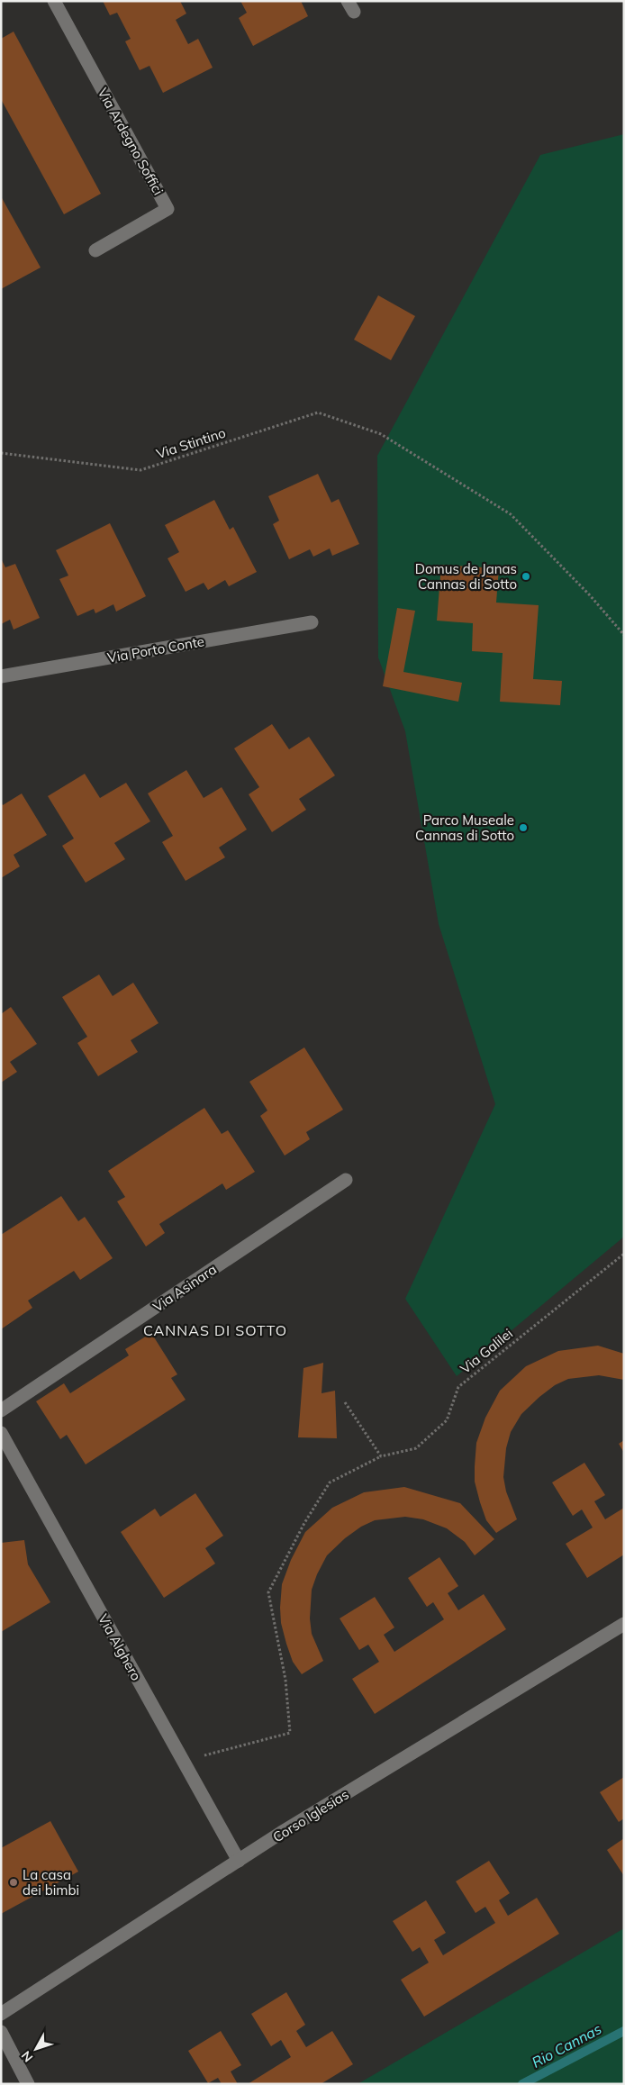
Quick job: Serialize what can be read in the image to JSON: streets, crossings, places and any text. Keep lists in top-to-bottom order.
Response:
{
  "streets": {
    "street": [
      "Via Ardegno Soffici",
      "Via Porto Conte",
      "Via Asinara",
      "Via Alghero",
      "Corso Iglesias"
    ],
    "path": ["Via Stintino", "Via Galilei"]
  },
  "crossings": [
    ["Via Galilei", "Via Alghero"],
    ["Via Alghero", "Corso Iglesias"]
  ],
  "districts": ["CANNAS DI SOTTO"],
  "water": ["Rio Cannas"],
  "places": ["Domus de Janas Cannas di Sotto", "Parco Museale Cannas di Sotto", "La casa dei bimbi"],
  "north": "bottom left"
}
